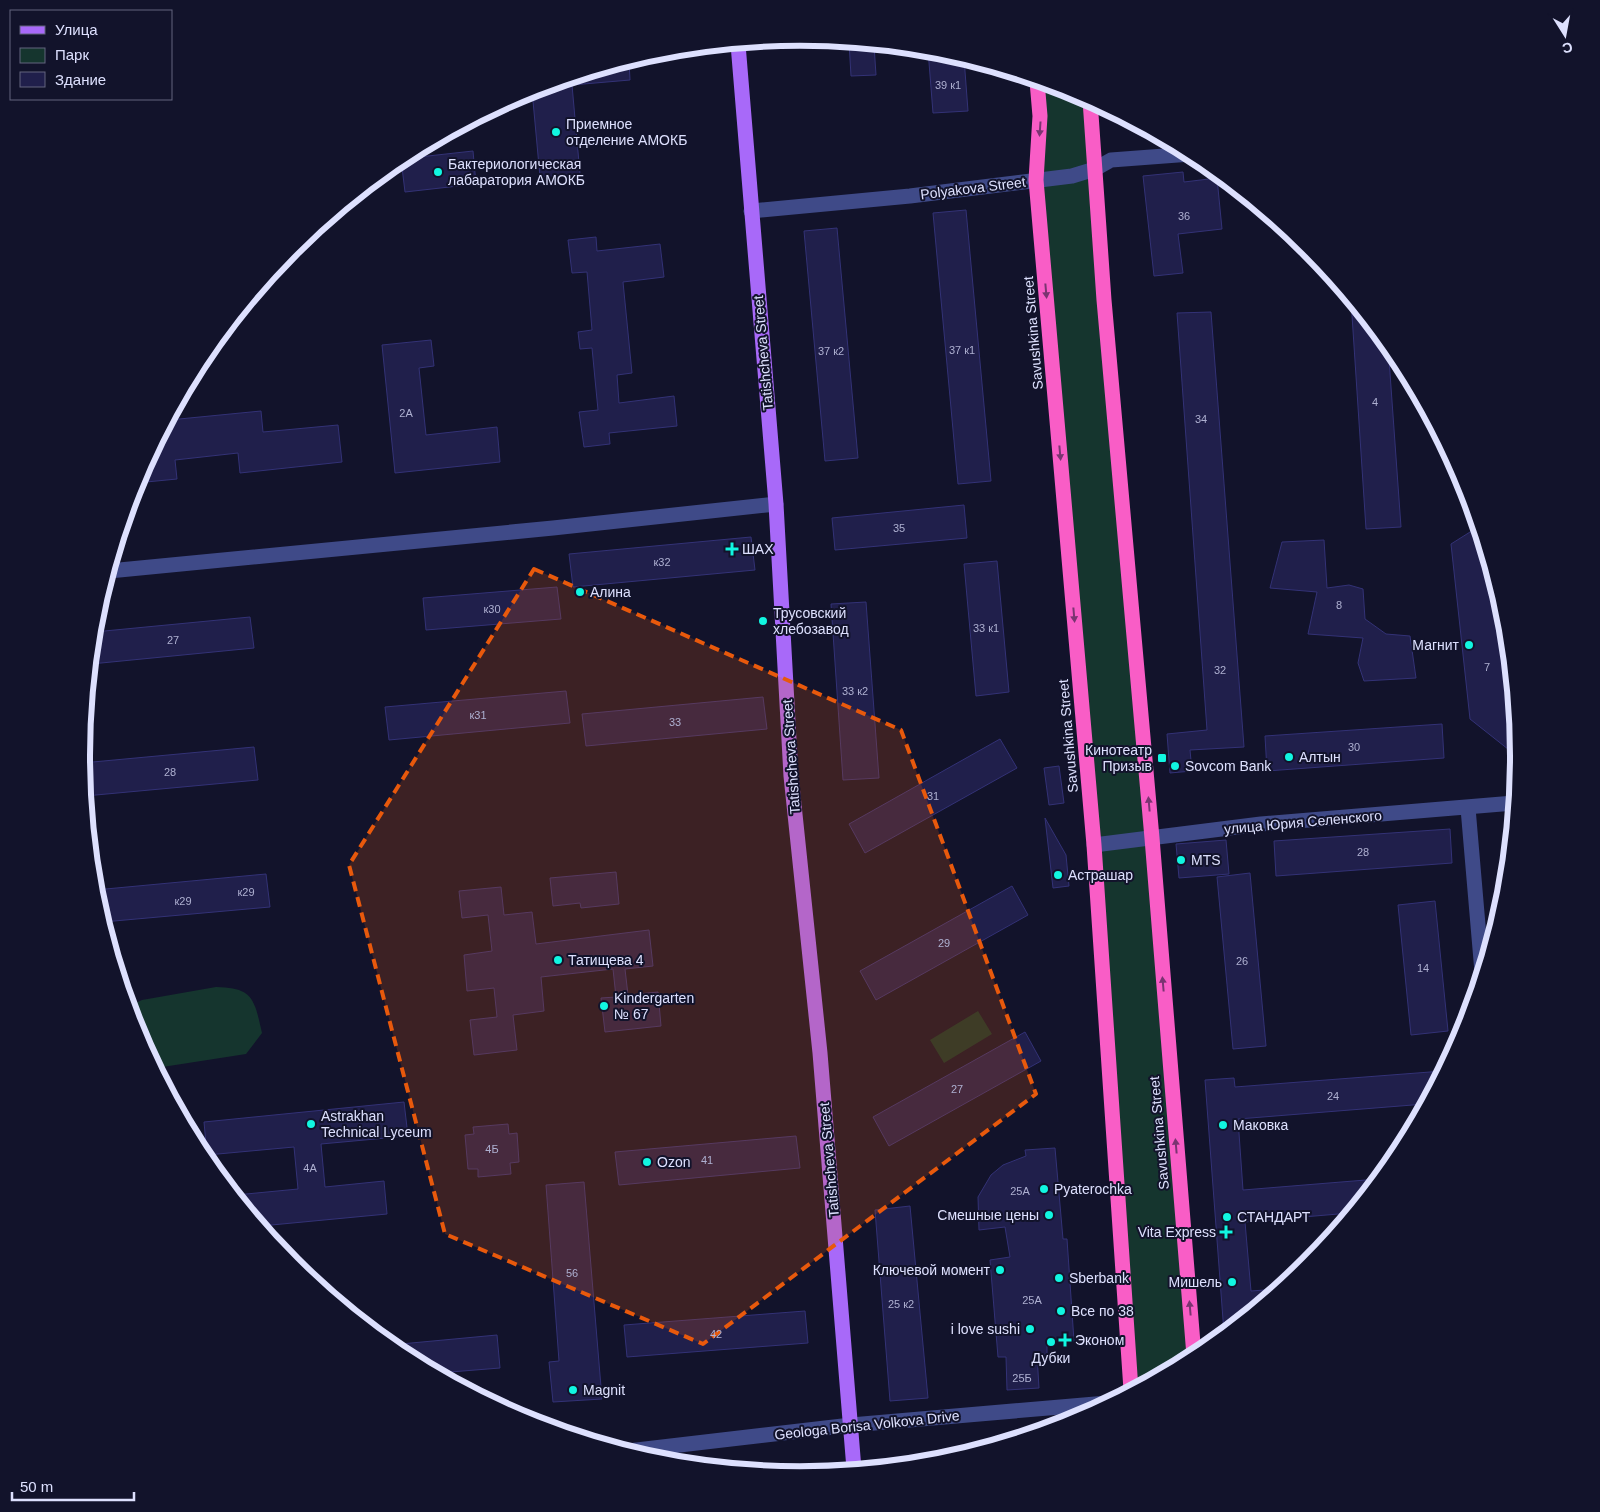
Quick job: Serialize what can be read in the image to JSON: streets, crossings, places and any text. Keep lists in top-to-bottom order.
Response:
{
  "streets": {
    "highway": ["Savushkina Street"],
    "main road": ["Tatishcheva Street"],
    "street": ["Polyakova Street", "улица Юрия Селенского", "Geologa Borisa Volkova Drive"]
  },
  "crossings": [
    ["Polyakova Street", "Savushkina Street"],
    ["Polyakova Street", "Tatishcheva Street"],
    ["Savushkina Street", "улица Юрия Селенского"],
    ["Tatishcheva Street", "Geologa Borisa Volkova Drive"]
  ],
  "places": {
    "other": [
      "Приемное отделение АМОКБ",
      "Бактериологическая лабаратория АМОКБ",
      "Алина",
      "Трусовский хлебозавод",
      "Магнит",
      "Алтын",
      "Sovcom Bank",
      "MTS",
      "Астрашар",
      "Татищева 4",
      "Kindergarten № 67",
      "Astrakhan Technical Lyceum",
      "Маковка",
      "Ozon",
      "Pyaterochka",
      "Смешные цены",
      "СТАНДАРТ",
      "Ключевой момент",
      "Sberbank",
      "Мишель",
      "Все по 38",
      "i love sushi",
      "Дубки",
      "Magnit"
    ],
    "health": ["ШАХ", "Vita Express", "Эконом"],
    "transit": ["Кинотеатр Призыв"]
  },
  "house_numbers": [
    "39 к1",
    "36",
    "37 к1",
    "37 к2",
    "4",
    "2А",
    "34",
    "35",
    "к32",
    "8",
    "к30",
    "33 к1",
    "27",
    "7",
    "32",
    "33 к2",
    "к31",
    "33",
    "30",
    "28",
    "31",
    "28",
    "к29",
    "к29",
    "29",
    "26",
    "14",
    "27",
    "24",
    "4Б",
    "41",
    "4А",
    "25А",
    "56",
    "25А",
    "25 к2",
    "42",
    "25Б"
  ],
  "legend": ["Улица", "Парк", "Здание"],
  "scale_bar": "50 m",
  "north": "bottom"
}
